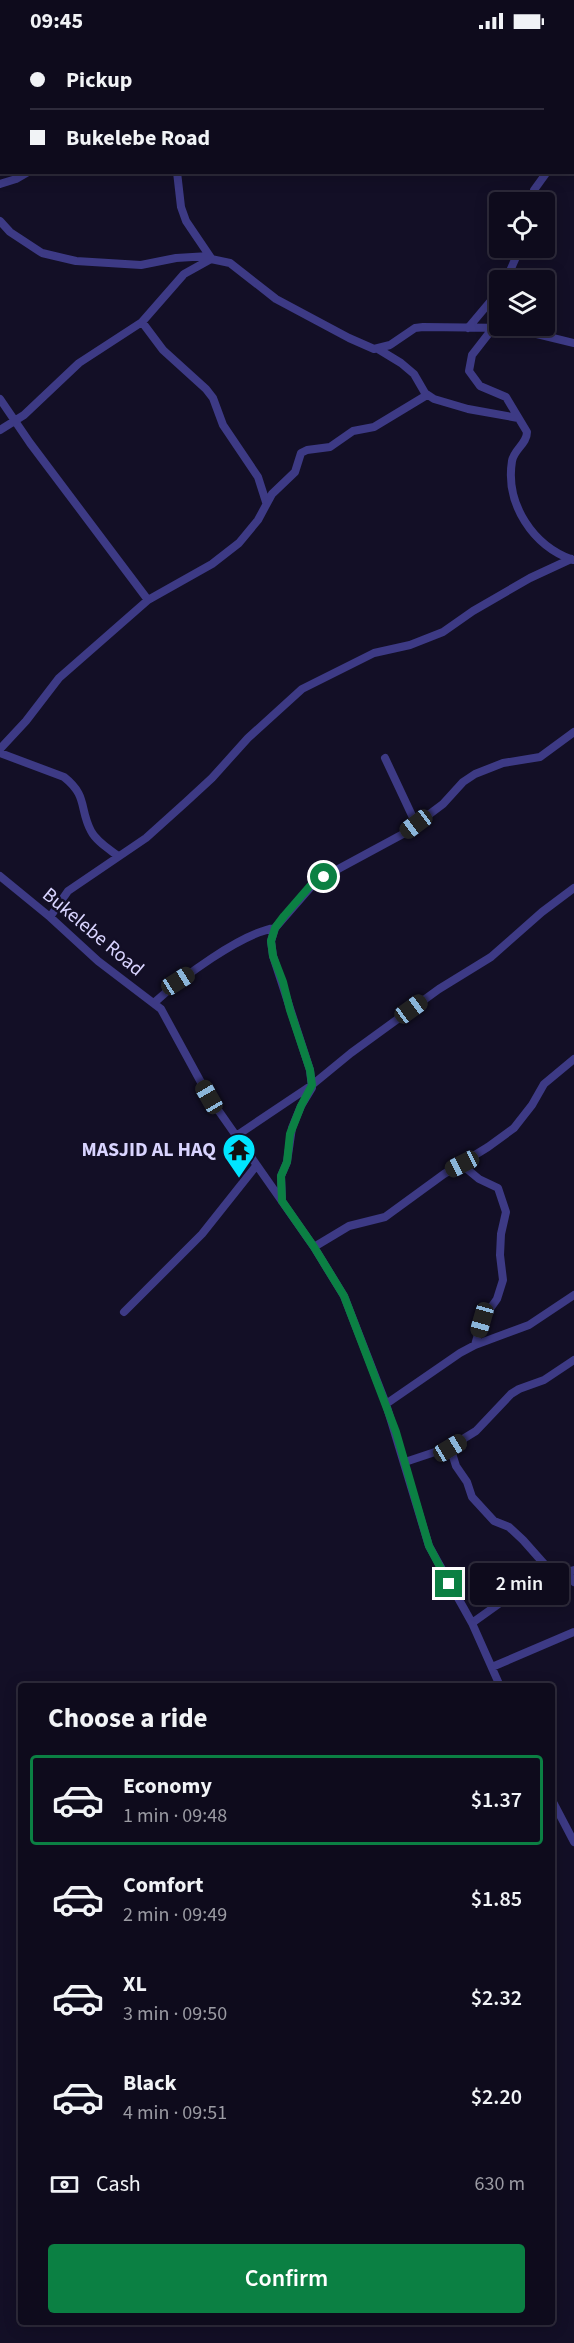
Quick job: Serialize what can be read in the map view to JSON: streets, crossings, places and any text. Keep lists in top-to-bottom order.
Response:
{
  "streets": {
    "street": ["Bukelebe Road"]
  },
  "places": {
    "temple": ["MASJID AL HAQ"]
  },
  "page": {
    "status": "09:45",
    "banner": ["Pickup", "Bukelebe Road"],
    "bubble": "2 min",
    "heading": "Choose a ride",
    "list": [
      {
        "name": "Economy",
        "note": "1 min · 09:48",
        "value": "$1.37"
      },
      {
        "name": "Comfort",
        "note": "2 min · 09:49",
        "value": "$1.85"
      },
      {
        "name": "XL",
        "note": "3 min · 09:50",
        "value": "$2.32"
      },
      {
        "name": "Black",
        "note": "4 min · 09:51",
        "value": "$2.20"
      }
    ],
    "pay": ["Cash", "630 m"],
    "buttons": "Confirm"
  }
}
